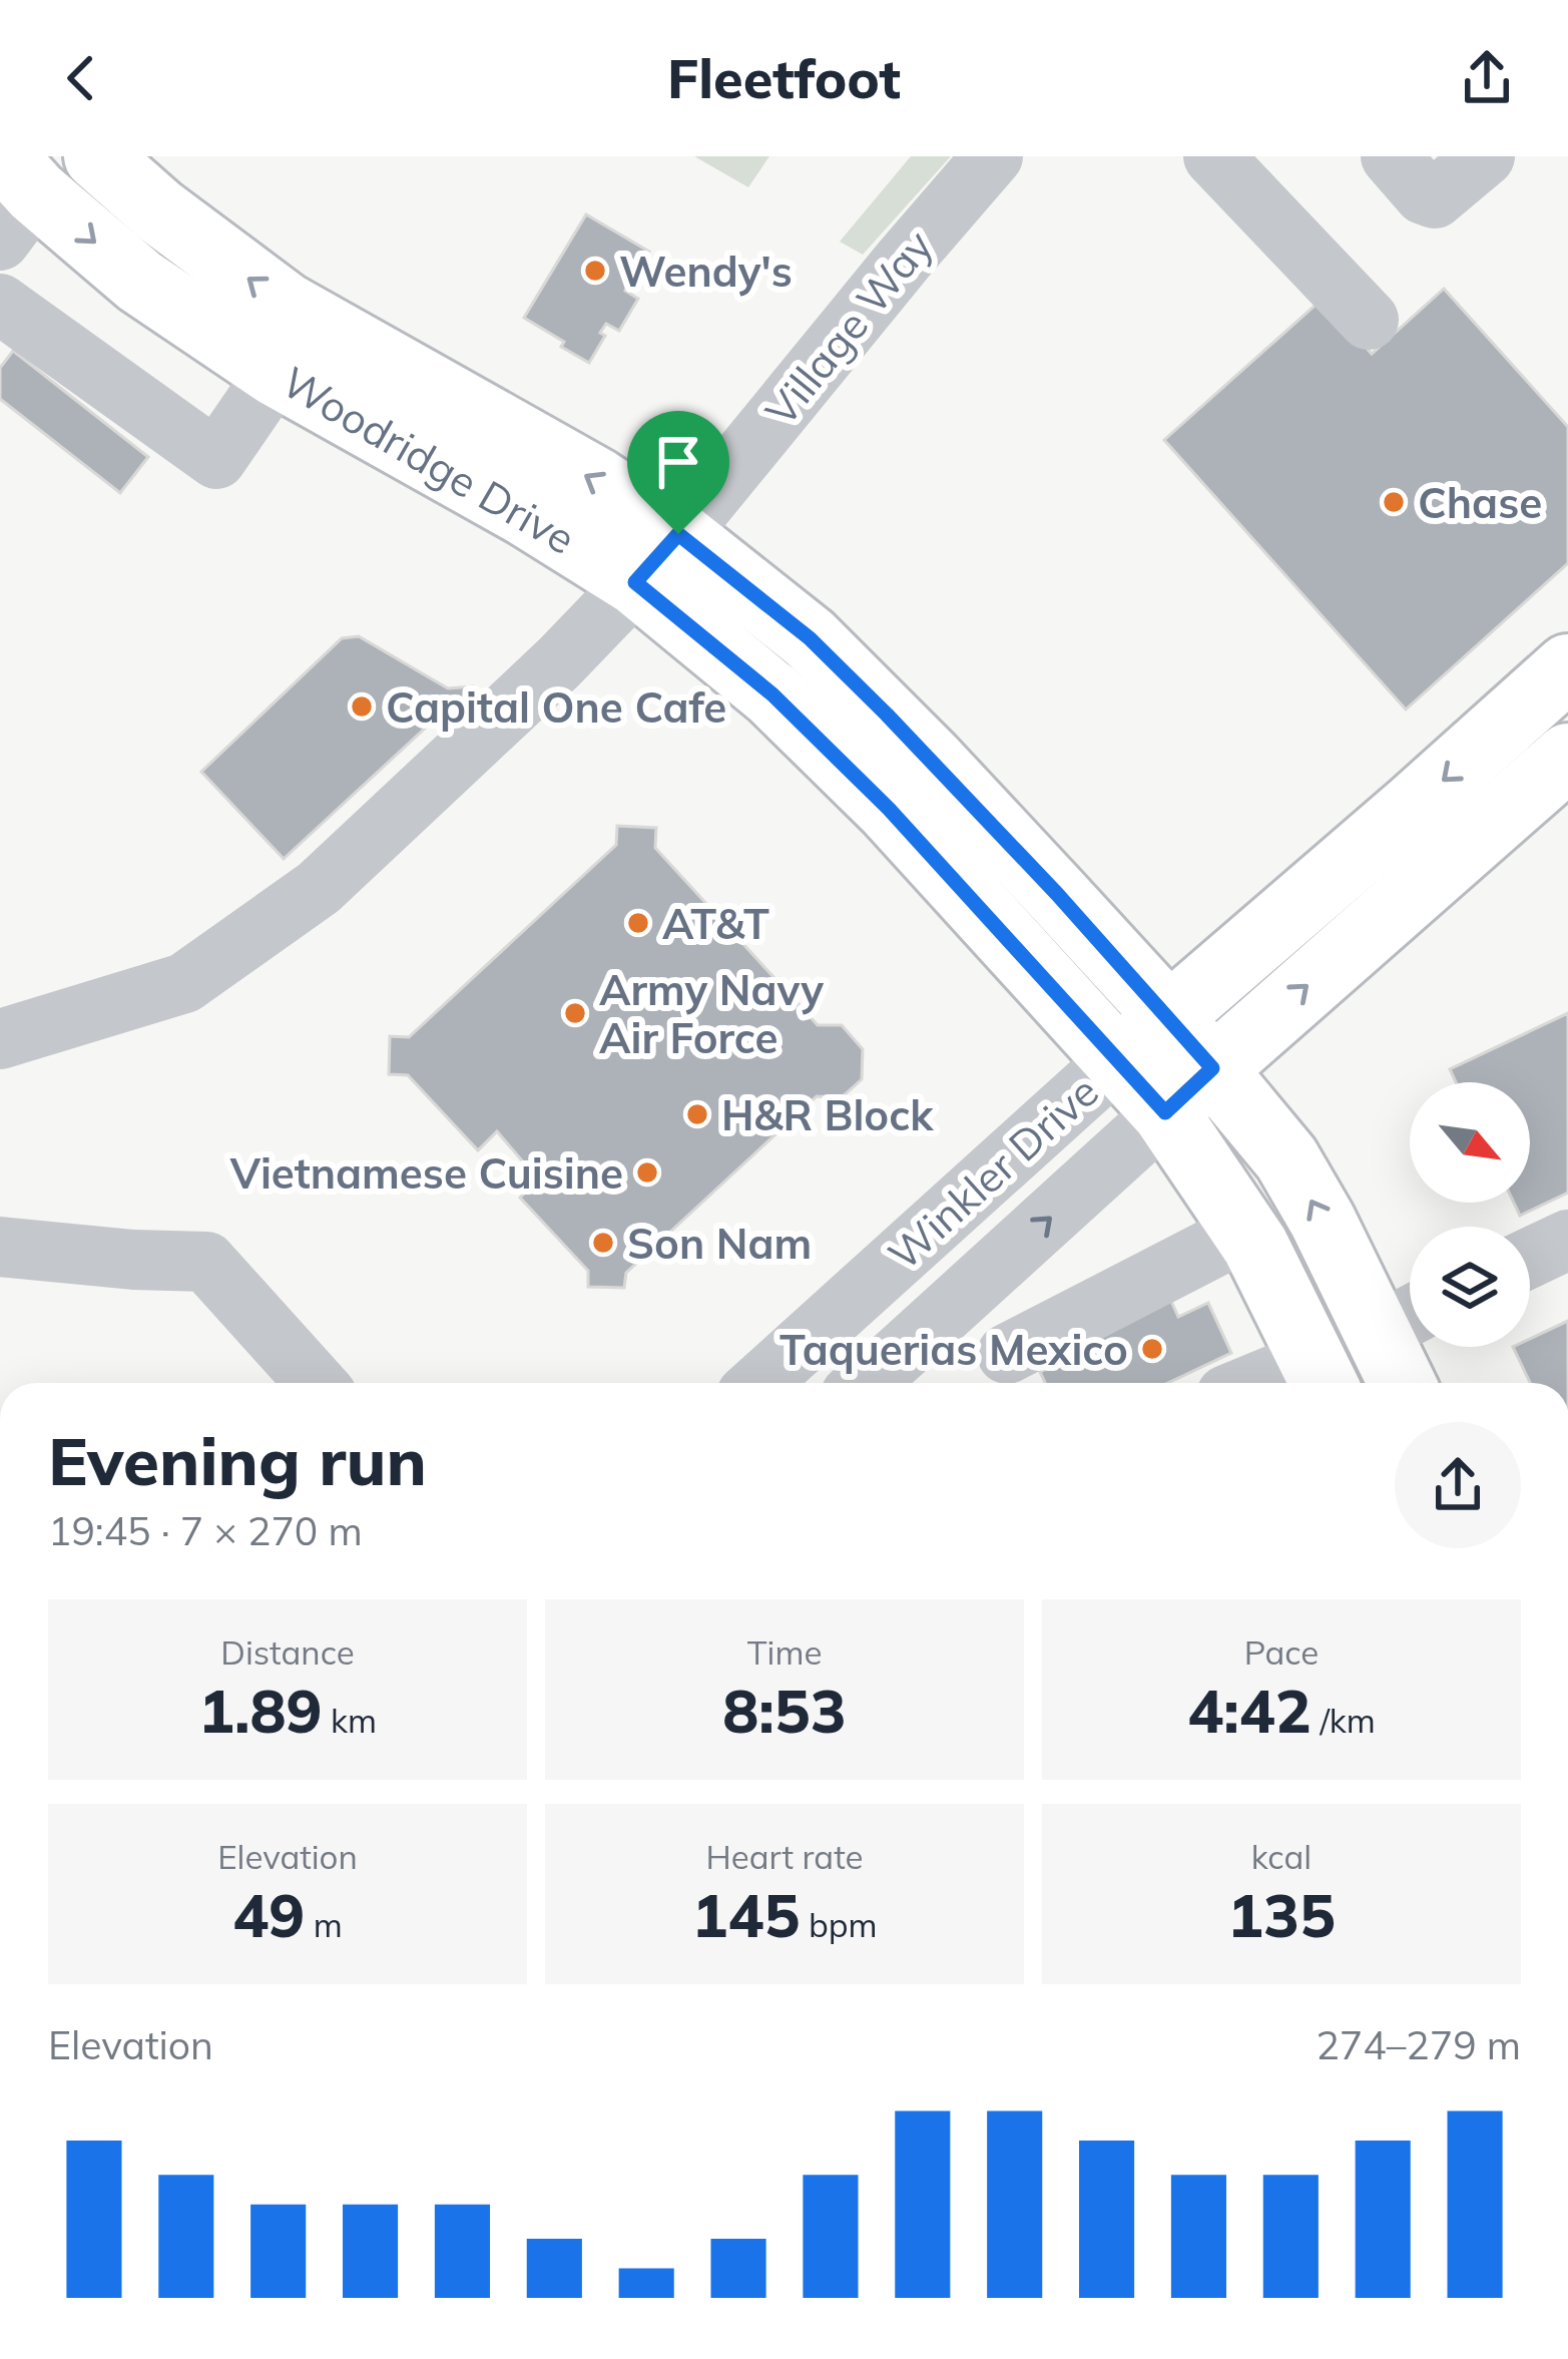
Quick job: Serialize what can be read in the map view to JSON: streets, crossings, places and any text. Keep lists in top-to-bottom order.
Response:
{
  "streets": {
    "main road": ["Woodridge Drive", "Winkler Drive"],
    "street": ["Village Way"]
  },
  "crossings": [
    ["Village Way", "Woodridge Drive"],
    ["Woodridge Drive", "Winkler Drive"]
  ],
  "places": [
    "Wendy's",
    "Chase",
    "Capital One Cafe",
    "AT&T",
    "Army Navy Air Force",
    "H&R Block",
    "Vietnamese Cuisine",
    "Son Nam",
    "Taquerias Mexico"
  ],
  "north": "bottom right",
  "page": {
    "header": "Fleetfoot",
    "heading": ["Evening run", "19:45 · 7 × 270 m"],
    "stats": [
      ["Distance", "1.89 km"],
      ["Time", "8:53"],
      ["Pace", "4:42 /km"],
      ["Elevation", "49 m"],
      ["Heart rate", "145 bpm"],
      ["kcal", "135"]
    ],
    "chart": ["Elevation", "274–279 m"]
  }
}
